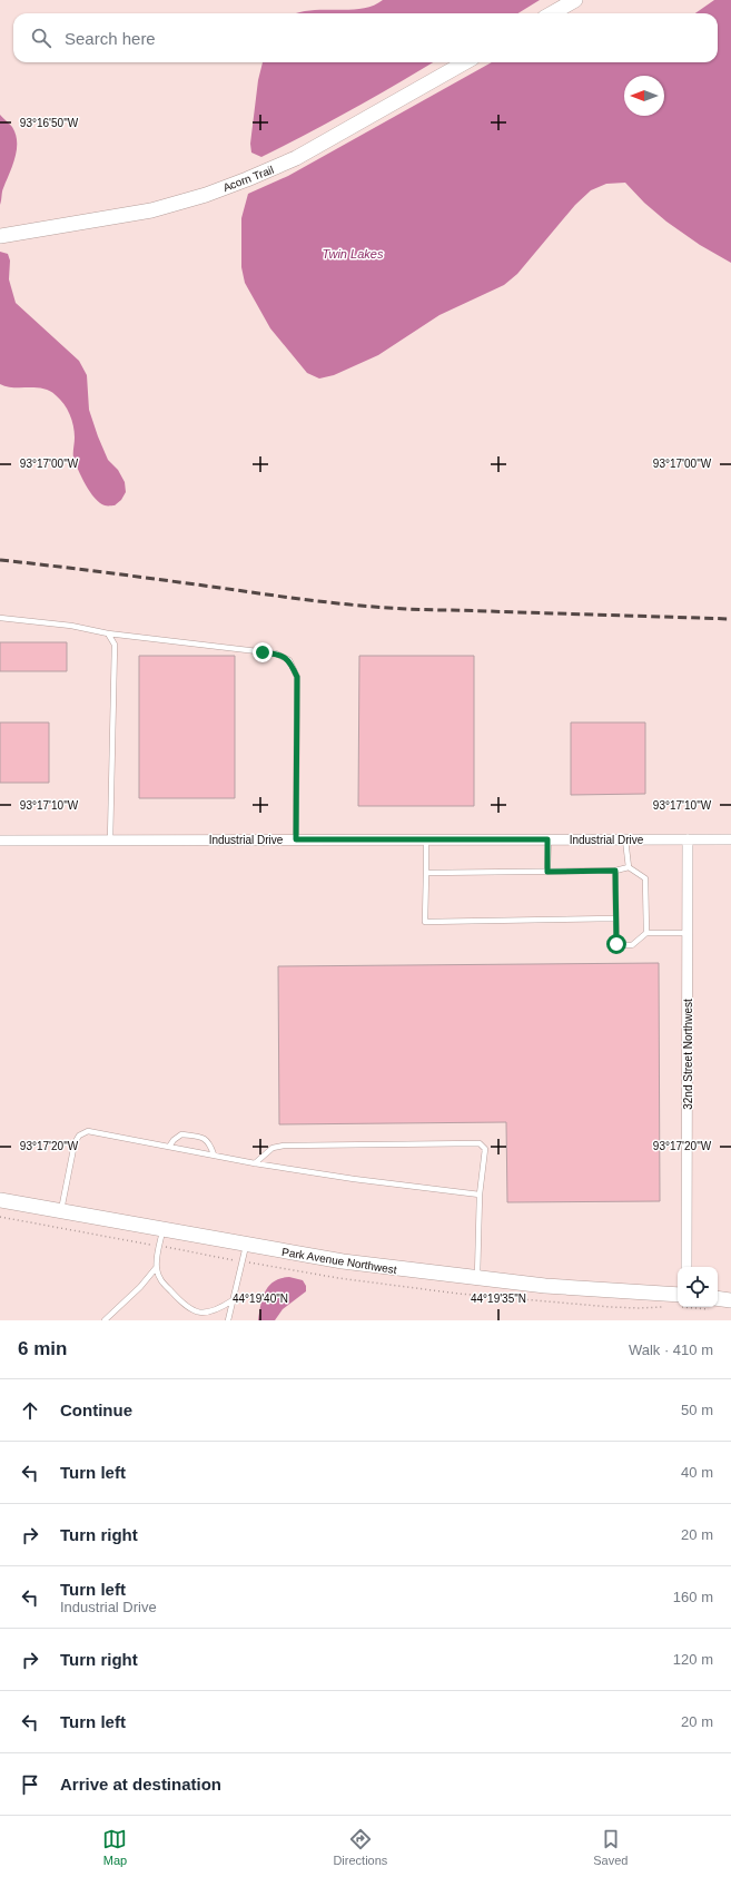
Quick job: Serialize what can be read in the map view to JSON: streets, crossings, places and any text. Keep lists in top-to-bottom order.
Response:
{
  "streets": {
    "street": [
      "Acorn Trail",
      "Industrial Drive",
      "32nd Street Northwest",
      "Park Avenue Northwest"
    ]
  },
  "crossings": [
    ["Industrial Drive", "32nd Street Northwest"]
  ],
  "water": ["Twin Lakes"],
  "north": "left",
  "page": {
    "search": "Search here",
    "heading": ["6 min", "Walk · 410 m"],
    "list": [
      ["Continue", "50 m"],
      ["Turn left", "40 m"],
      ["Turn right", "20 m"],
      ["Turn left", "Industrial Drive", "160 m"],
      ["Turn right", "120 m"],
      ["Turn left", "20 m"],
      "Arrive at destination"
    ],
    "nav": ["Map", "Directions", "Saved"]
  },
  "coordinates": [
    "93°16'50\"W",
    "93°17'00\"W",
    "93°17'10\"W",
    "93°17'20\"W",
    "44°19'40\"N",
    "44°19'35\"N"
  ]
}
